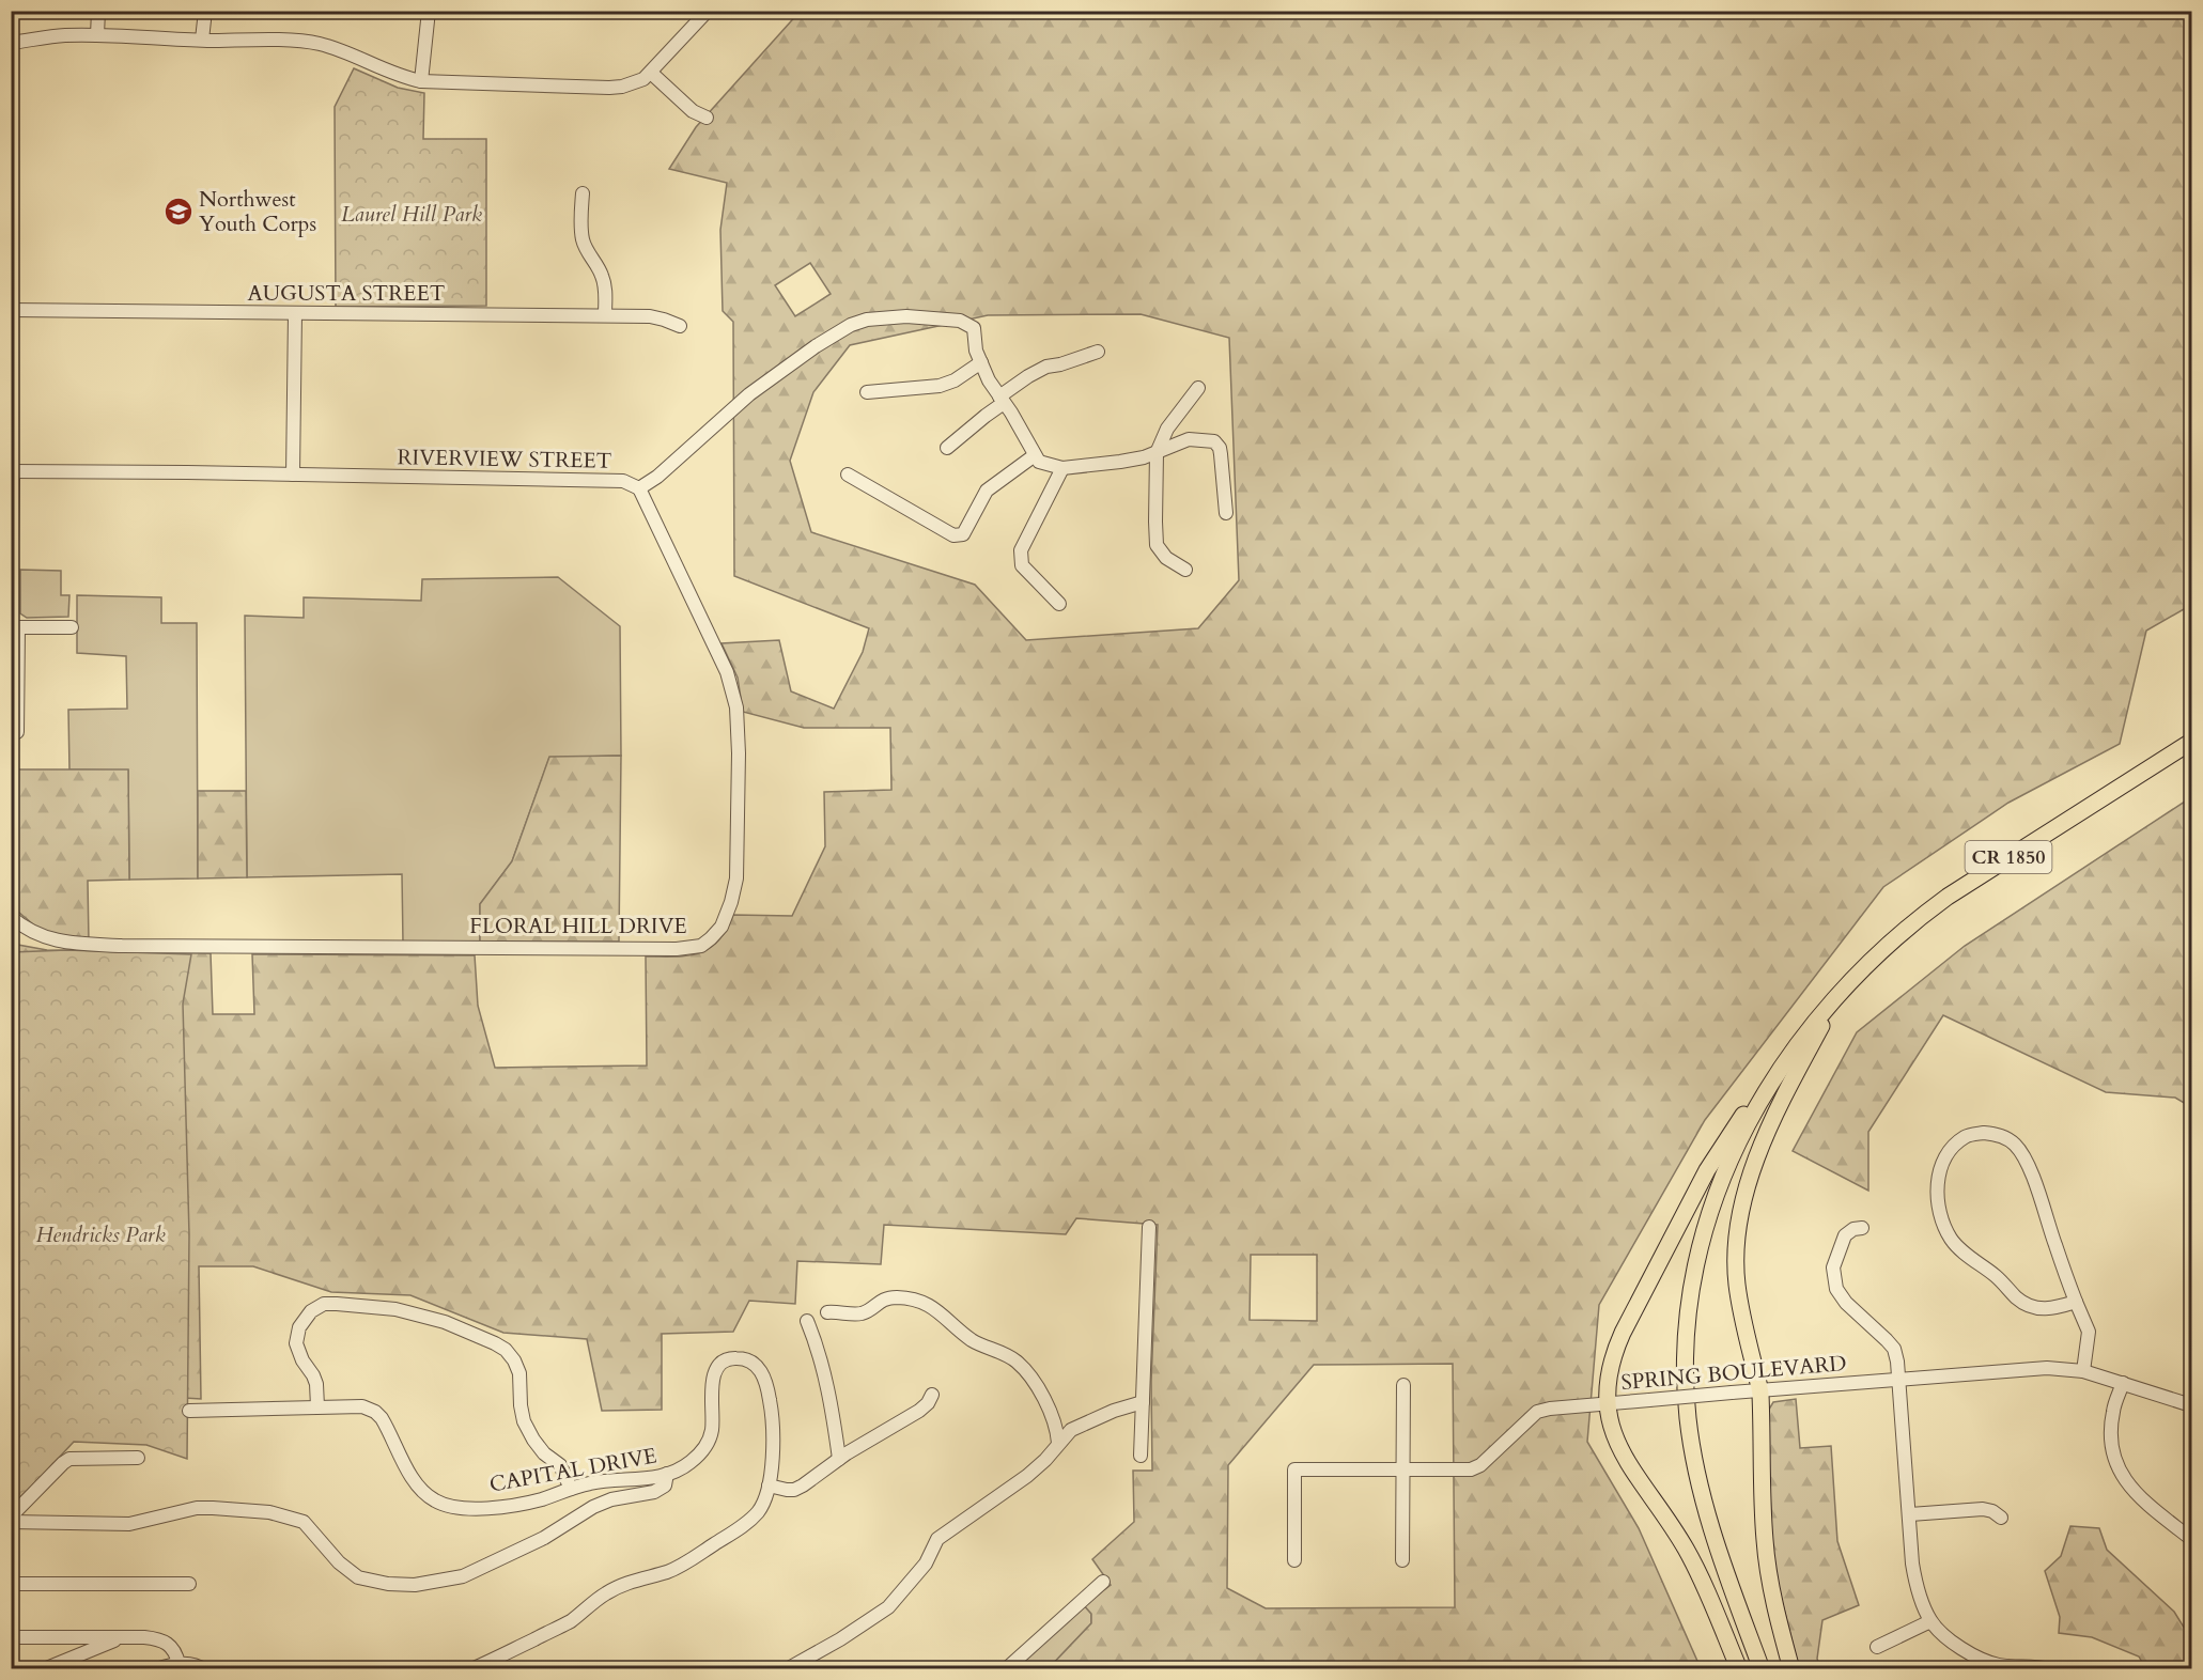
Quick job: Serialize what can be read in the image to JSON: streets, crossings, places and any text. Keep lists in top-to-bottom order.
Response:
{
  "streets": {
    "main road": ["CR 1850"],
    "street": [
      "AUGUSTA STREET",
      "RIVERVIEW STREET",
      "FLORAL HILL DRIVE",
      "SPRING BOULEVARD",
      "CAPITAL DRIVE"
    ]
  },
  "crossings": [
    ["RIVERVIEW STREET", "FLORAL HILL DRIVE"]
  ],
  "parks": ["Laurel Hill Park", "Hendricks Park"],
  "places": {
    "school or university": ["Northwest Youth Corps"]
  }
}
